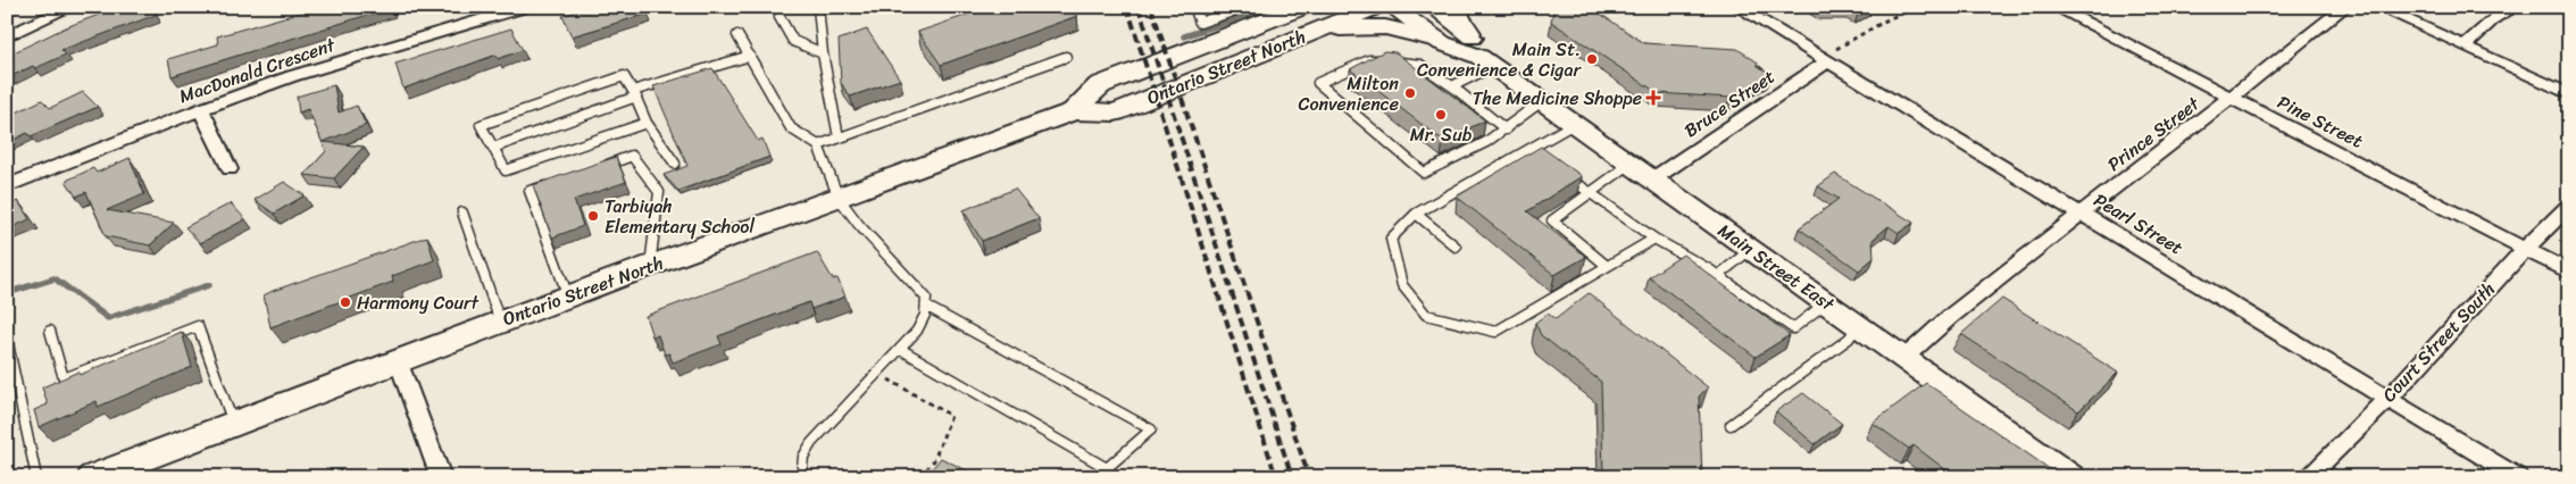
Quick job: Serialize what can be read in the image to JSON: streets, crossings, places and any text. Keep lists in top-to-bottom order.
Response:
{
  "streets": {
    "main road": ["Ontario Street North", "Main Street East"],
    "street": [
      "MacDonald Crescent",
      "Bruce Street",
      "Pine Street",
      "Prince Street",
      "Pearl Street",
      "Court Street South"
    ]
  },
  "crossings": [
    ["Bruce Street", "Pearl Street"],
    ["Bruce Street", "Main Street East"],
    ["Pine Street", "Prince Street"],
    ["Pine Street", "Court Street South"],
    ["Prince Street", "Pearl Street"],
    ["Prince Street", "Main Street East"],
    ["Pearl Street", "Court Street South"]
  ],
  "places": {
    "other": [
      "Main St. Convenience & Cigar",
      "Milton Convenience",
      "Mr. Sub",
      "Tarbiyah Elementary School",
      "Harmony Court"
    ],
    "health": ["The Medicine Shoppe"]
  }
}
